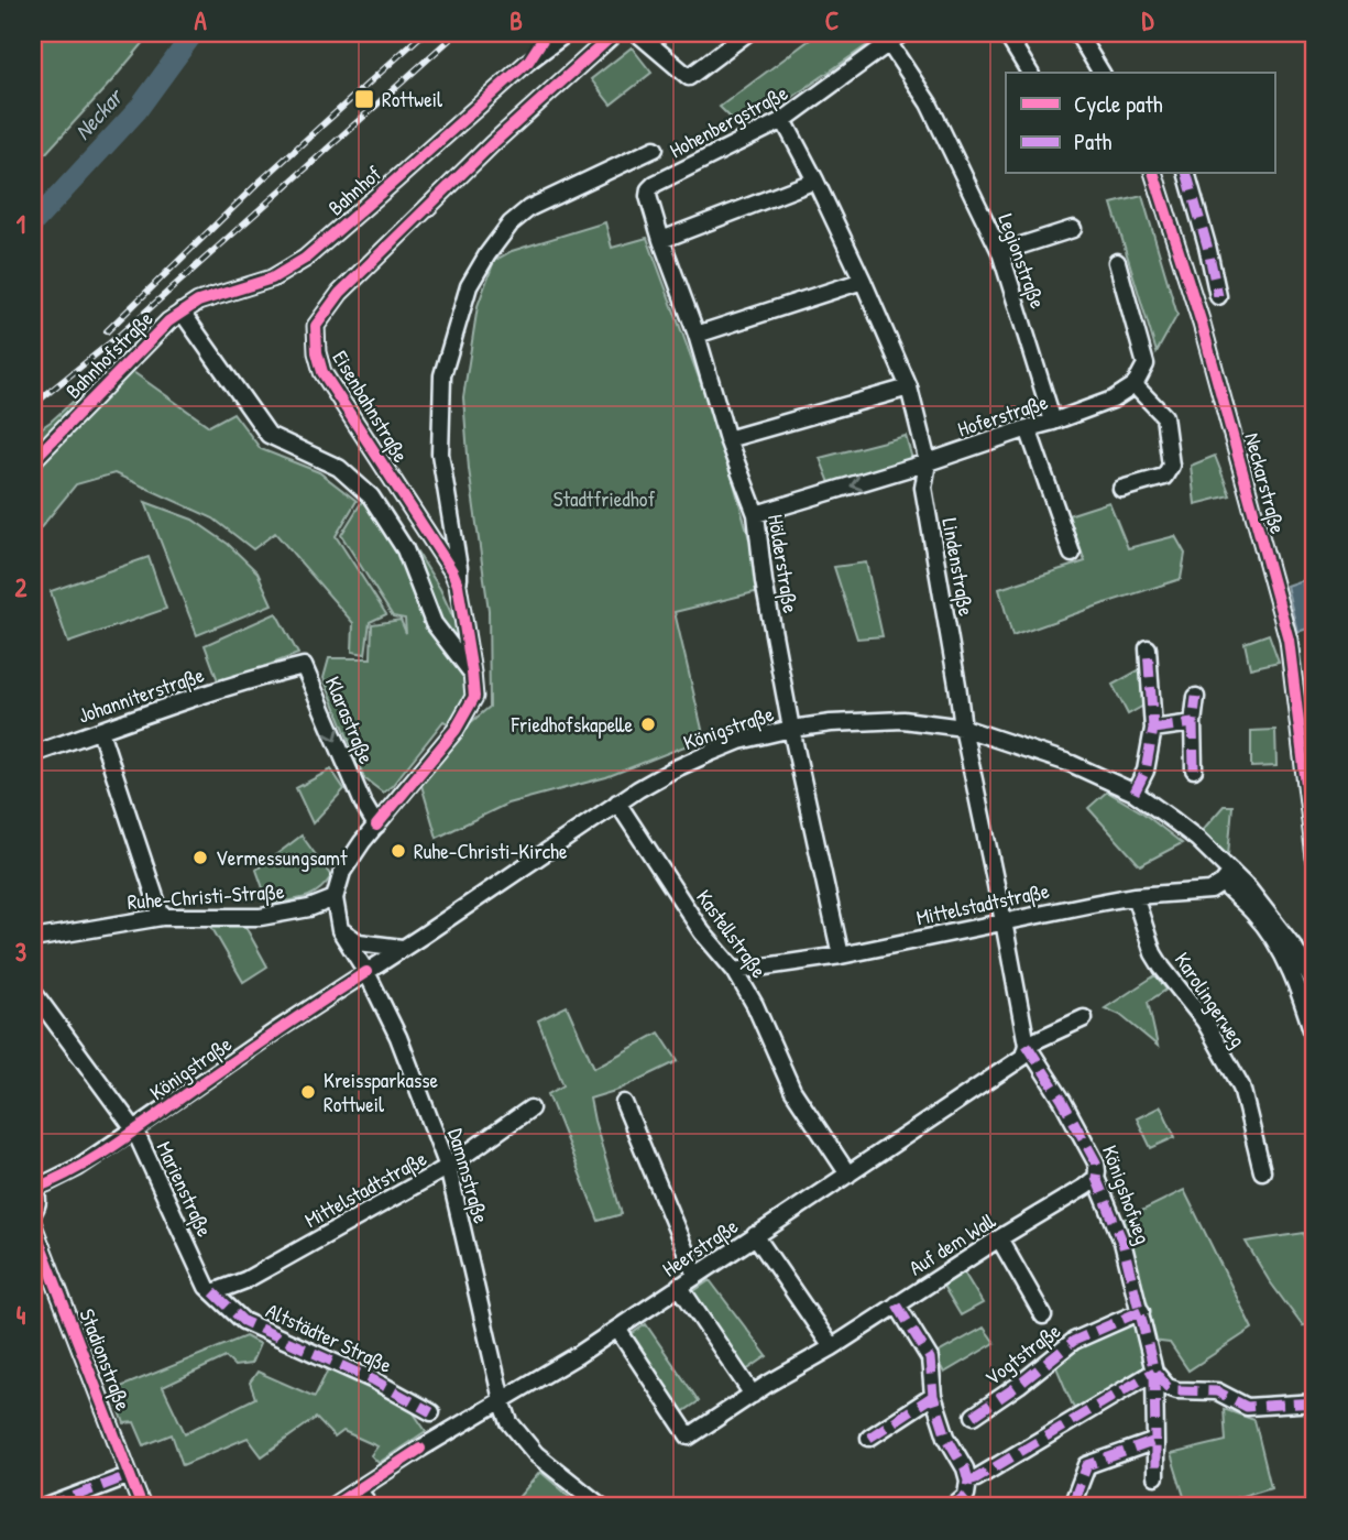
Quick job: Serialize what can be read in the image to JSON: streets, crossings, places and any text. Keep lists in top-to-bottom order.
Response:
{
  "streets": {
    "street": [
      "Hohenbergstraße",
      "Bahnhof",
      "Legionstraße",
      "Bahnhofstraße",
      "Eisenbahnstraße",
      "Hoferstraße",
      "Neckarstraße",
      "Hölderstraße",
      "Lindenstraße",
      "Johanniterstraße",
      "Klarastraße",
      "Königstraße",
      "Ruhe-Christi-Straße",
      "Mittelstadtstraße",
      "Kastellstraße",
      "Karolingerweg",
      "Dammstraße",
      "Marienstraße",
      "Königshofweg",
      "Auf dem Wall",
      "Heerstraße",
      "Altstädter Straße",
      "Vogtstraße",
      "Stadionstraße"
    ]
  },
  "crossings": [
    ["Hohenbergstraße", "Legionstraße"],
    ["Hohenbergstraße", "Hölderstraße"],
    ["Hohenbergstraße", "Lindenstraße"],
    ["Bahnhof", "Bahnhofstraße"],
    ["Legionstraße", "Hoferstraße"],
    ["Bahnhofstraße", "Eisenbahnstraße"],
    ["Eisenbahnstraße", "Klarastraße"],
    ["Eisenbahnstraße", "Ruhe-Christi-Straße"],
    ["Hoferstraße", "Hölderstraße"],
    ["Hoferstraße", "Lindenstraße"],
    ["Hölderstraße", "Königstraße"],
    ["Hölderstraße", "Mittelstadtstraße"],
    ["Lindenstraße", "Königstraße"],
    ["Lindenstraße", "Mittelstadtstraße"],
    ["Lindenstraße", "Königshofweg"],
    ["Lindenstraße", "Heerstraße"],
    ["Johanniterstraße", "Klarastraße"],
    ["Königstraße", "Mittelstadtstraße"],
    ["Königstraße", "Kastellstraße"],
    ["Königstraße", "Dammstraße"],
    ["Königstraße", "Marienstraße"],
    ["Mittelstadtstraße", "Kastellstraße"],
    ["Mittelstadtstraße", "Karolingerweg"],
    ["Mittelstadtstraße", "Dammstraße"],
    ["Mittelstadtstraße", "Marienstraße"],
    ["Mittelstadtstraße", "Altstädter Straße"],
    ["Kastellstraße", "Heerstraße"],
    ["Dammstraße", "Heerstraße"],
    ["Marienstraße", "Altstädter Straße"],
    ["Königshofweg", "Auf dem Wall"],
    ["Königshofweg", "Heerstraße"],
    ["Königshofweg", "Vogtstraße"],
    ["Auf dem Wall", "Heerstraße"]
  ],
  "one_way": ["Klarastraße"],
  "water": ["Neckar"],
  "parks": ["Stadtfriedhof"],
  "places": {
    "transit": ["Rottweil"],
    "other": [
      "Friedhofskapelle",
      "Ruhe-Christi-Kirche",
      "Vermessungsamt",
      "Kreissparkasse Rottweil"
    ]
  },
  "legend": ["Cycle path", "Path"],
  "grid": {
    "columns": [
      "A",
      "B",
      "C",
      "D"
    ],
    "rows": [
      "1",
      "2",
      "3",
      "4"
    ]
  }
}
